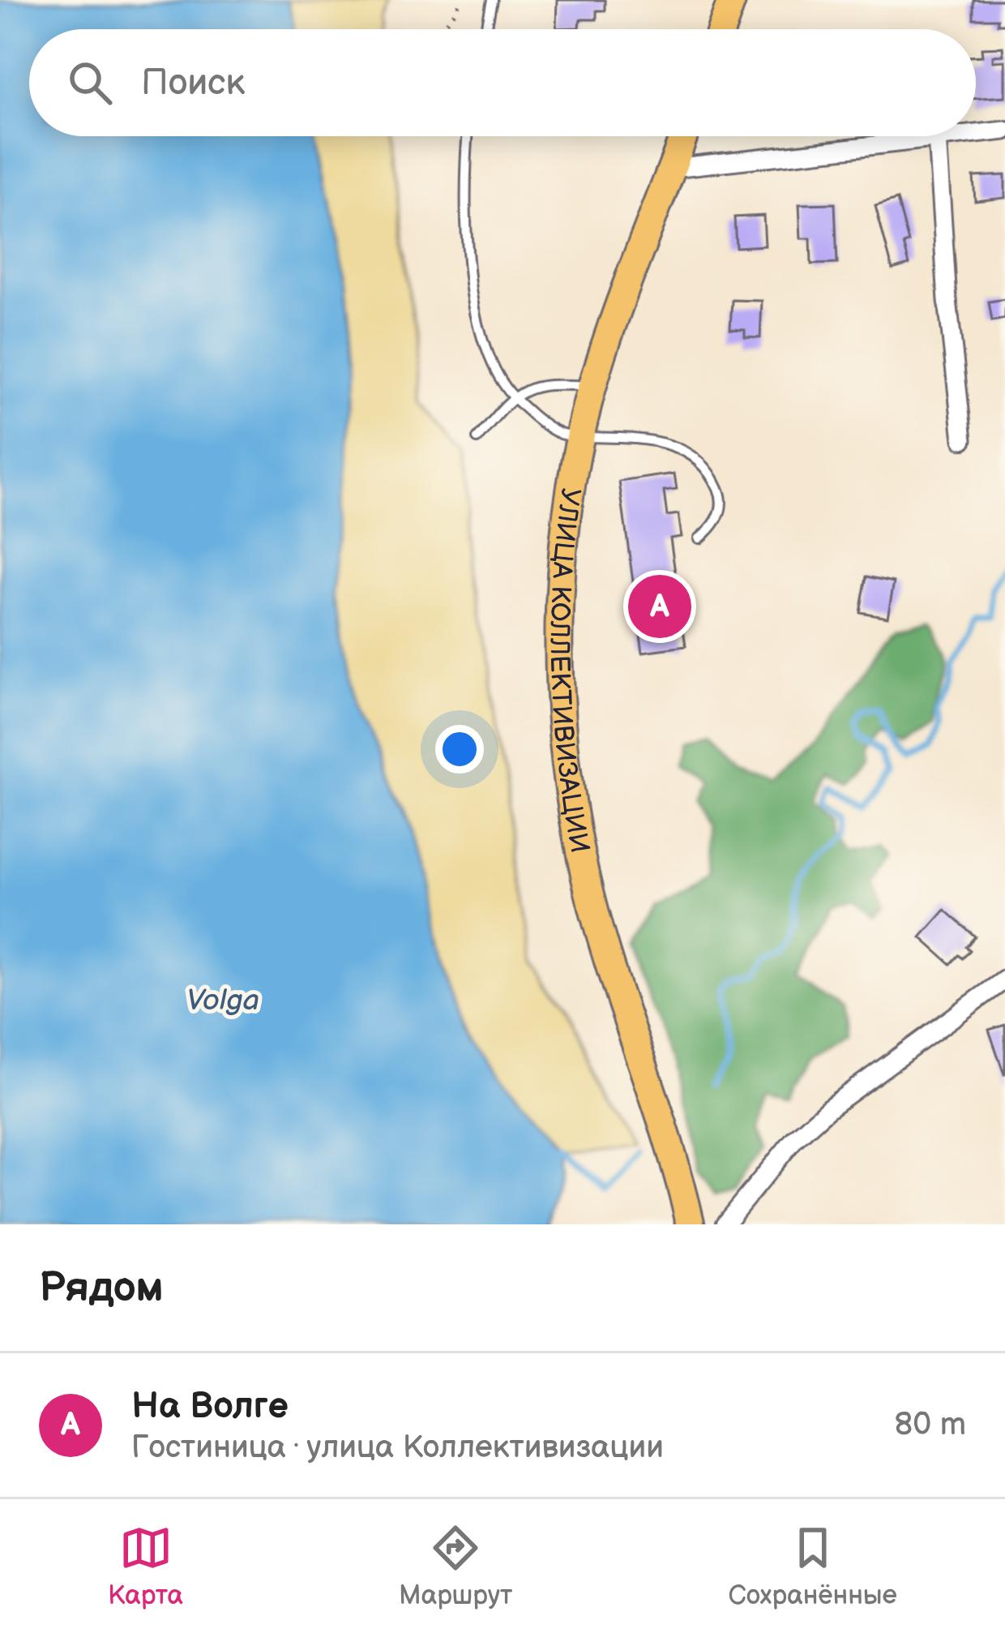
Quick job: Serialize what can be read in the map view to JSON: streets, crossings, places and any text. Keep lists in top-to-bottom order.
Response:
{
  "streets": {
    "main road": ["УЛИЦА КОЛЛЕКТИВИЗАЦИИ"]
  },
  "water": ["Volga"],
  "page": {
    "search": "Поиск",
    "pins": "A",
    "heading": "Рядом",
    "list": [
      {
        "mark": "A",
        "name": "На Волге",
        "note": "Гостиница · улица Коллективизации",
        "value": "80 m"
      }
    ],
    "nav": ["Карта", "Маршрут", "Сохранённые"]
  }
}
